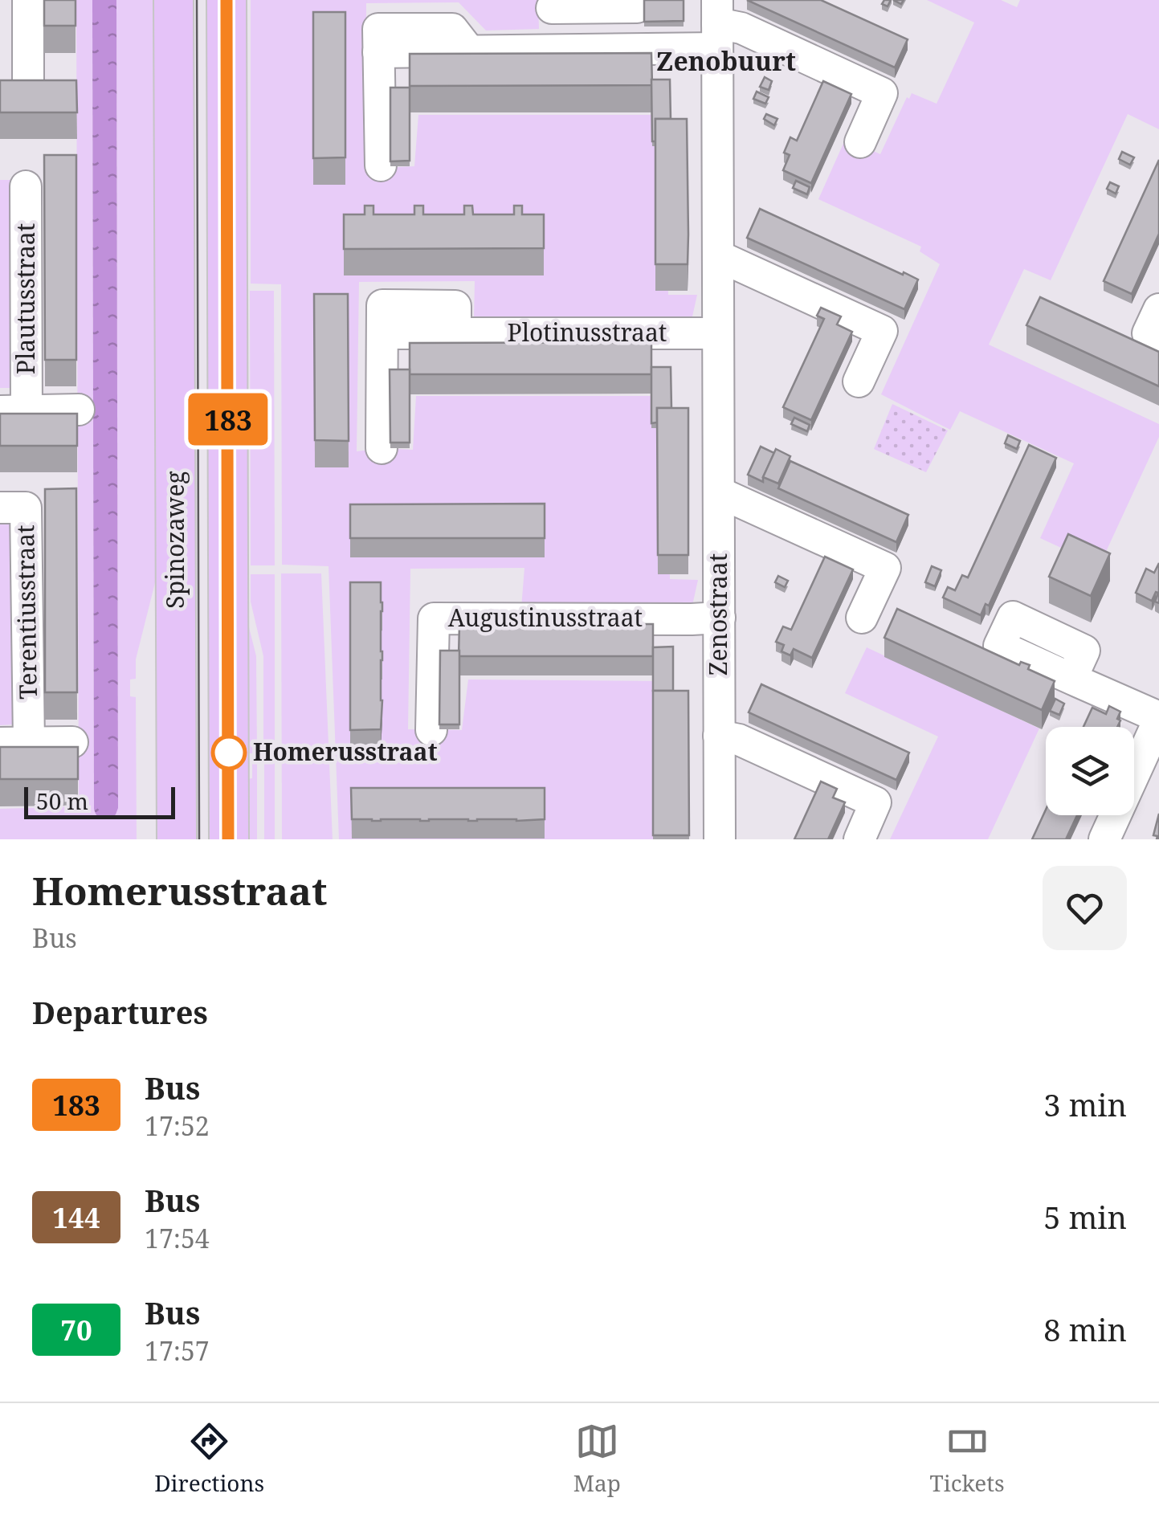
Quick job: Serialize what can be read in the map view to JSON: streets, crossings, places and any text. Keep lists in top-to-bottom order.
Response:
{
  "streets": {
    "main road": ["Spinozaweg"],
    "street": [
      "Plautusstraat",
      "Plotinusstraat",
      "Terentiusstraat",
      "Zenostraat",
      "Augustinusstraat"
    ]
  },
  "crossings": [
    ["Plotinusstraat", "Zenostraat"],
    ["Zenostraat", "Augustinusstraat"]
  ],
  "districts": ["Zenobuurt"],
  "places": ["Homerusstraat"],
  "lines": ["bus line 183"],
  "scale_bar": "50 m",
  "page": {
    "on_map": "183",
    "scale": "50 m",
    "heading": [
      ["Homerusstraat", "Bus"],
      "Departures"
    ],
    "list": [
      {
        "mark": "183",
        "name": "Bus",
        "note": "17:52",
        "value": "3 min"
      },
      {
        "mark": "144",
        "name": "Bus",
        "note": "17:54",
        "value": "5 min"
      },
      {
        "mark": "70",
        "name": "Bus",
        "note": "17:57",
        "value": "8 min"
      }
    ],
    "tabs": ["Directions", "Map", "Tickets"]
  }
}
